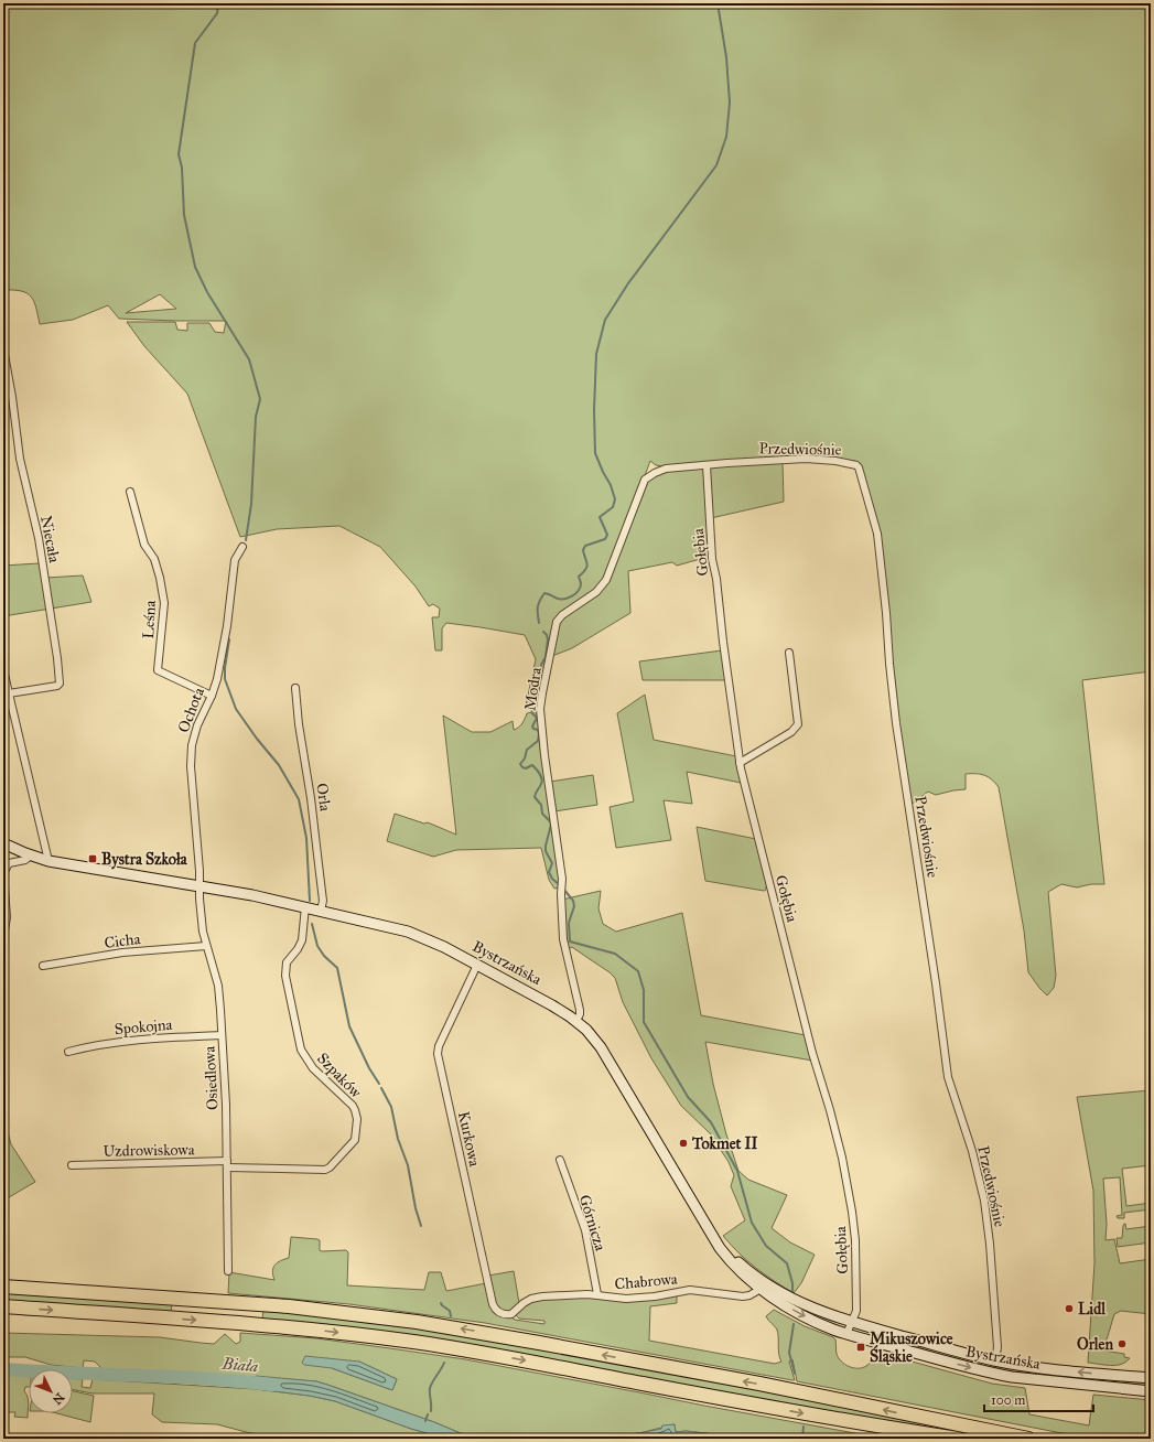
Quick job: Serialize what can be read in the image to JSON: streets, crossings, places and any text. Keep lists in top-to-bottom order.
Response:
{
  "streets": {
    "main road": ["Bystrzańska"],
    "street": [
      "Przedwiośnie",
      "Niecała",
      "Gołębia",
      "Leśna",
      "Modra",
      "Ochota",
      "Orla",
      "Cicha",
      "Spokojna",
      "Szpaków",
      "Osiedlowa",
      "Kurkowa",
      "Uzdrowiskowa",
      "Górnicza",
      "Chabrowa"
    ]
  },
  "crossings": [
    ["Przedwiośnie", "Gołębia"],
    ["Przedwiośnie", "Modra"],
    ["Przedwiośnie", "Bystrzańska"],
    ["Gołębia", "Modra"],
    ["Gołębia", "Bystrzańska"],
    ["Leśna", "Ochota"],
    ["Modra", "Bystrzańska"],
    ["Ochota", "Bystrzańska"],
    ["Ochota", "Osiedlowa"],
    ["Orla", "Bystrzańska"],
    ["Cicha", "Osiedlowa"],
    ["Bystrzańska", "Szpaków"],
    ["Bystrzańska", "Osiedlowa"],
    ["Bystrzańska", "Kurkowa"],
    ["Bystrzańska", "Chabrowa"],
    ["Spokojna", "Osiedlowa"],
    ["Szpaków", "Osiedlowa"],
    ["Szpaków", "Uzdrowiskowa"],
    ["Osiedlowa", "Uzdrowiskowa"],
    ["Kurkowa", "Chabrowa"],
    ["Górnicza", "Chabrowa"]
  ],
  "water": ["Biała"],
  "places": {
    "transit": ["Bystra Szkoła", "Mikuszowice Śląskie"],
    "other": ["Tokmet II", "Lidl", "Orlen"]
  },
  "scale_bar": "100 m",
  "north": "bottom right"
}
